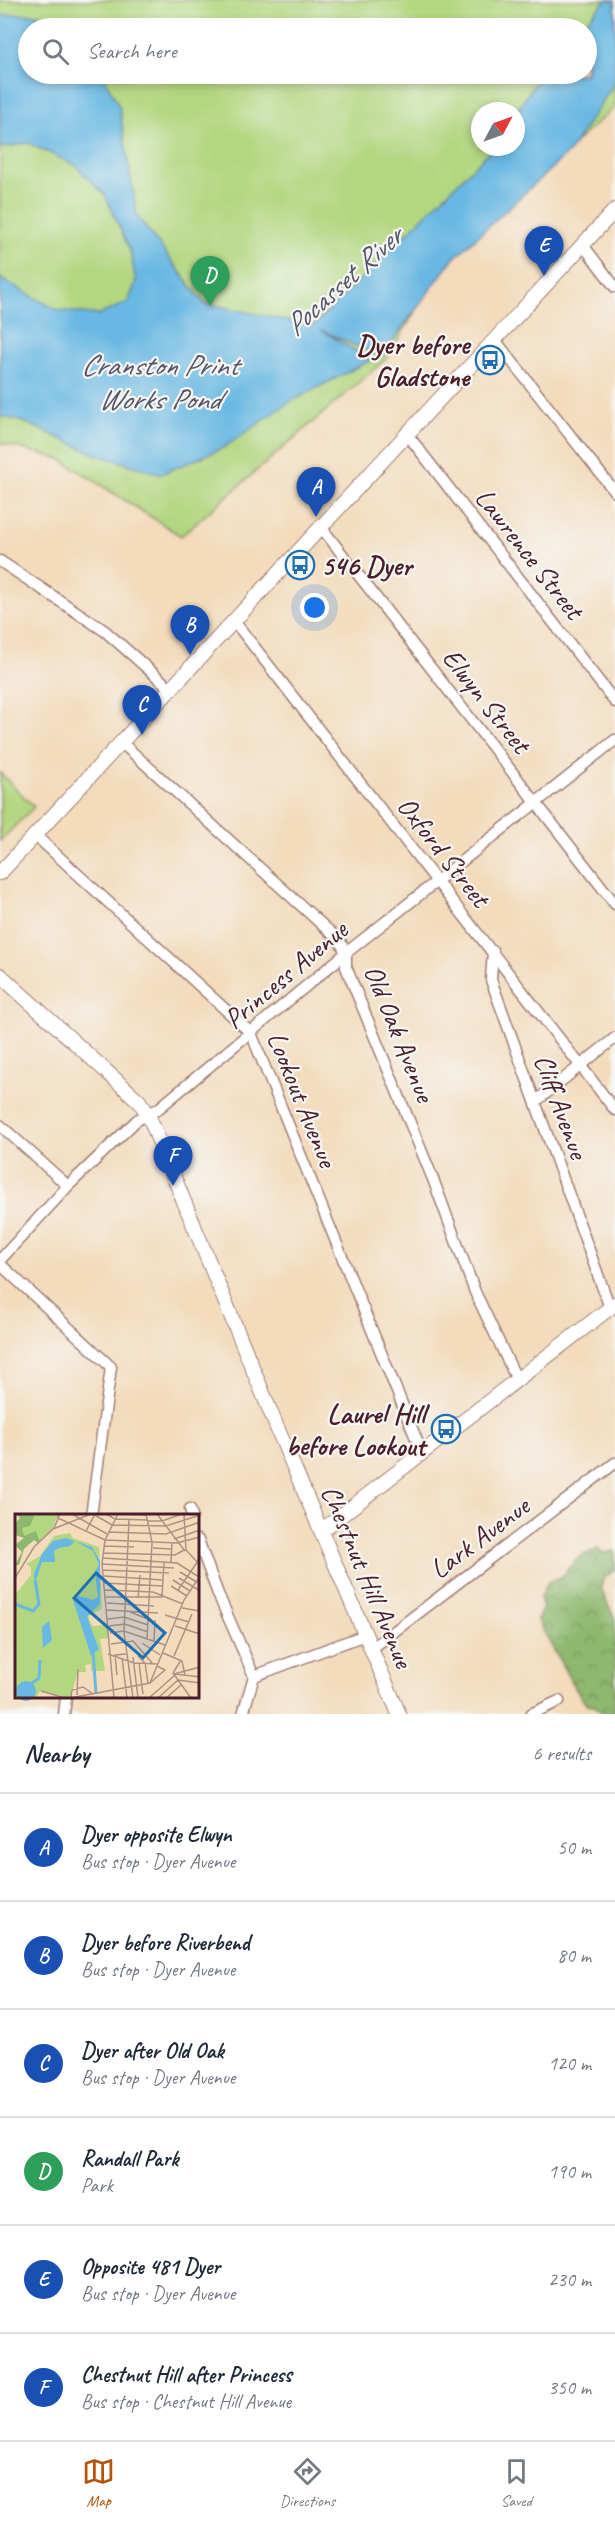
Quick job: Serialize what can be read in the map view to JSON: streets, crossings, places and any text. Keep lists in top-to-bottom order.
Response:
{
  "streets": {
    "street": [
      "Lawrence Street",
      "Elwyn Street",
      "Oxford Street",
      "Princess Avenue",
      "Old Oak Avenue",
      "Lookout Avenue",
      "Cliff Avenue",
      "Lark Avenue",
      "Chestnut Hill Avenue"
    ]
  },
  "crossings": [
    ["Elwyn Street", "Princess Avenue"],
    ["Oxford Street", "Princess Avenue"],
    ["Oxford Street", "Cliff Avenue"],
    ["Princess Avenue", "Old Oak Avenue"],
    ["Princess Avenue", "Lookout Avenue"],
    ["Princess Avenue", "Chestnut Hill Avenue"],
    ["Lark Avenue", "Chestnut Hill Avenue"]
  ],
  "water": ["Pocasset River", "Cranston Print Works Pond"],
  "places": {
    "bus stop": ["Dyer before Gladstone", "546 Dyer", "Laurel Hill before Lookout"]
  },
  "north": "top right",
  "page": {
    "search": "Search here",
    "pins": [
      "E",
      "D",
      "A",
      "B",
      "C",
      "F"
    ],
    "heading": ["Nearby", "6 results"],
    "list": [
      {
        "mark": "A",
        "name": "Dyer opposite Elwyn",
        "note": "Bus stop · Dyer Avenue",
        "value": "50 m"
      },
      {
        "mark": "B",
        "name": "Dyer before Riverbend",
        "note": "Bus stop · Dyer Avenue",
        "value": "80 m"
      },
      {
        "mark": "C",
        "name": "Dyer after Old Oak",
        "note": "Bus stop · Dyer Avenue",
        "value": "120 m"
      },
      {
        "mark": "D",
        "name": "Randall Park",
        "note": "Park",
        "value": "190 m"
      },
      {
        "mark": "E",
        "name": "Opposite 481 Dyer",
        "note": "Bus stop · Dyer Avenue",
        "value": "230 m"
      },
      {
        "mark": "F",
        "name": "Chestnut Hill after Princess",
        "note": "Bus stop · Chestnut Hill Avenue",
        "value": "350 m"
      }
    ],
    "nav": ["Map", "Directions", "Saved"]
  }
}
